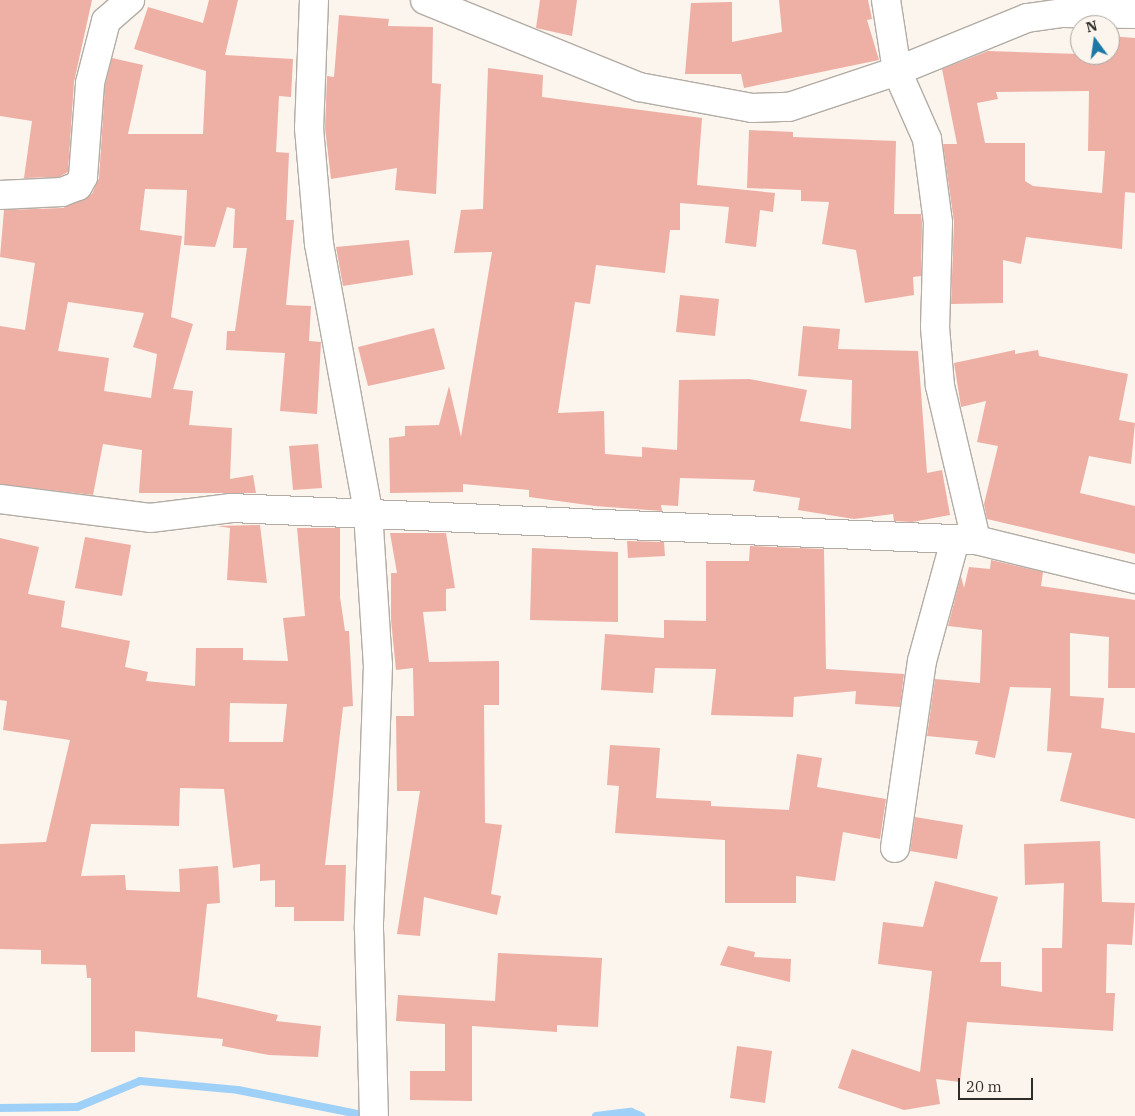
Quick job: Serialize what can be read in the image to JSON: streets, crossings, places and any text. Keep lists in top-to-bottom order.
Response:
{
  "scale_bar": "20 m",
  "north": "top"
}
